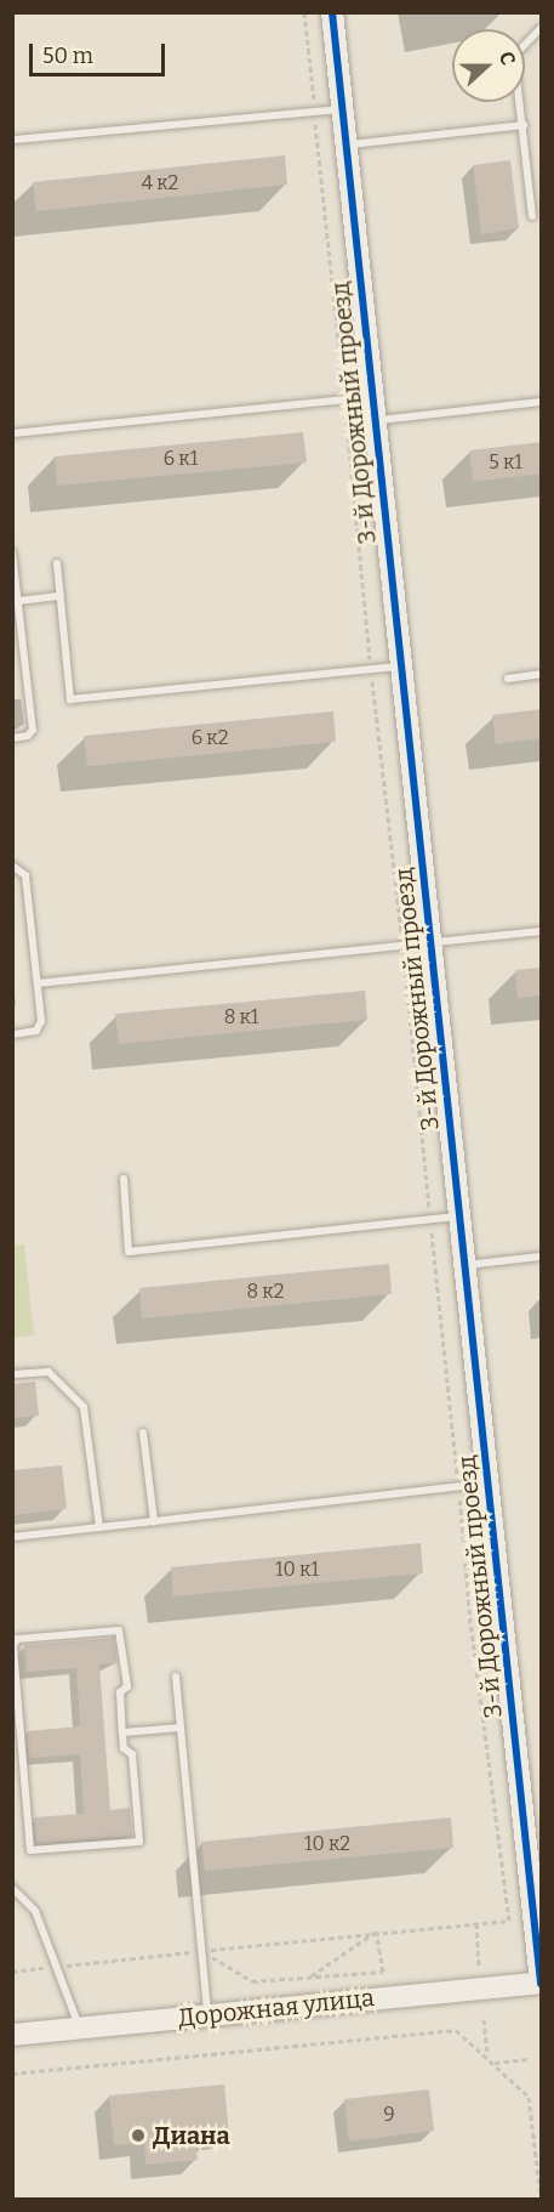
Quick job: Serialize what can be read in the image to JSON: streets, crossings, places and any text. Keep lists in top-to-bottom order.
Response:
{
  "streets": {
    "street": ["3-й Дорожный проезд", "Дорожная улица"]
  },
  "crossings": [
    ["3-й Дорожный проезд", "Дорожная улица"]
  ],
  "places": ["Диана"],
  "house_numbers": [
    "4 к2",
    "6 к1",
    "5 к1",
    "6 к2",
    "8 к1",
    "8 к2",
    "10 к1",
    "10 к2",
    "9"
  ],
  "scale_bar": "50 m",
  "north": "right"
}
